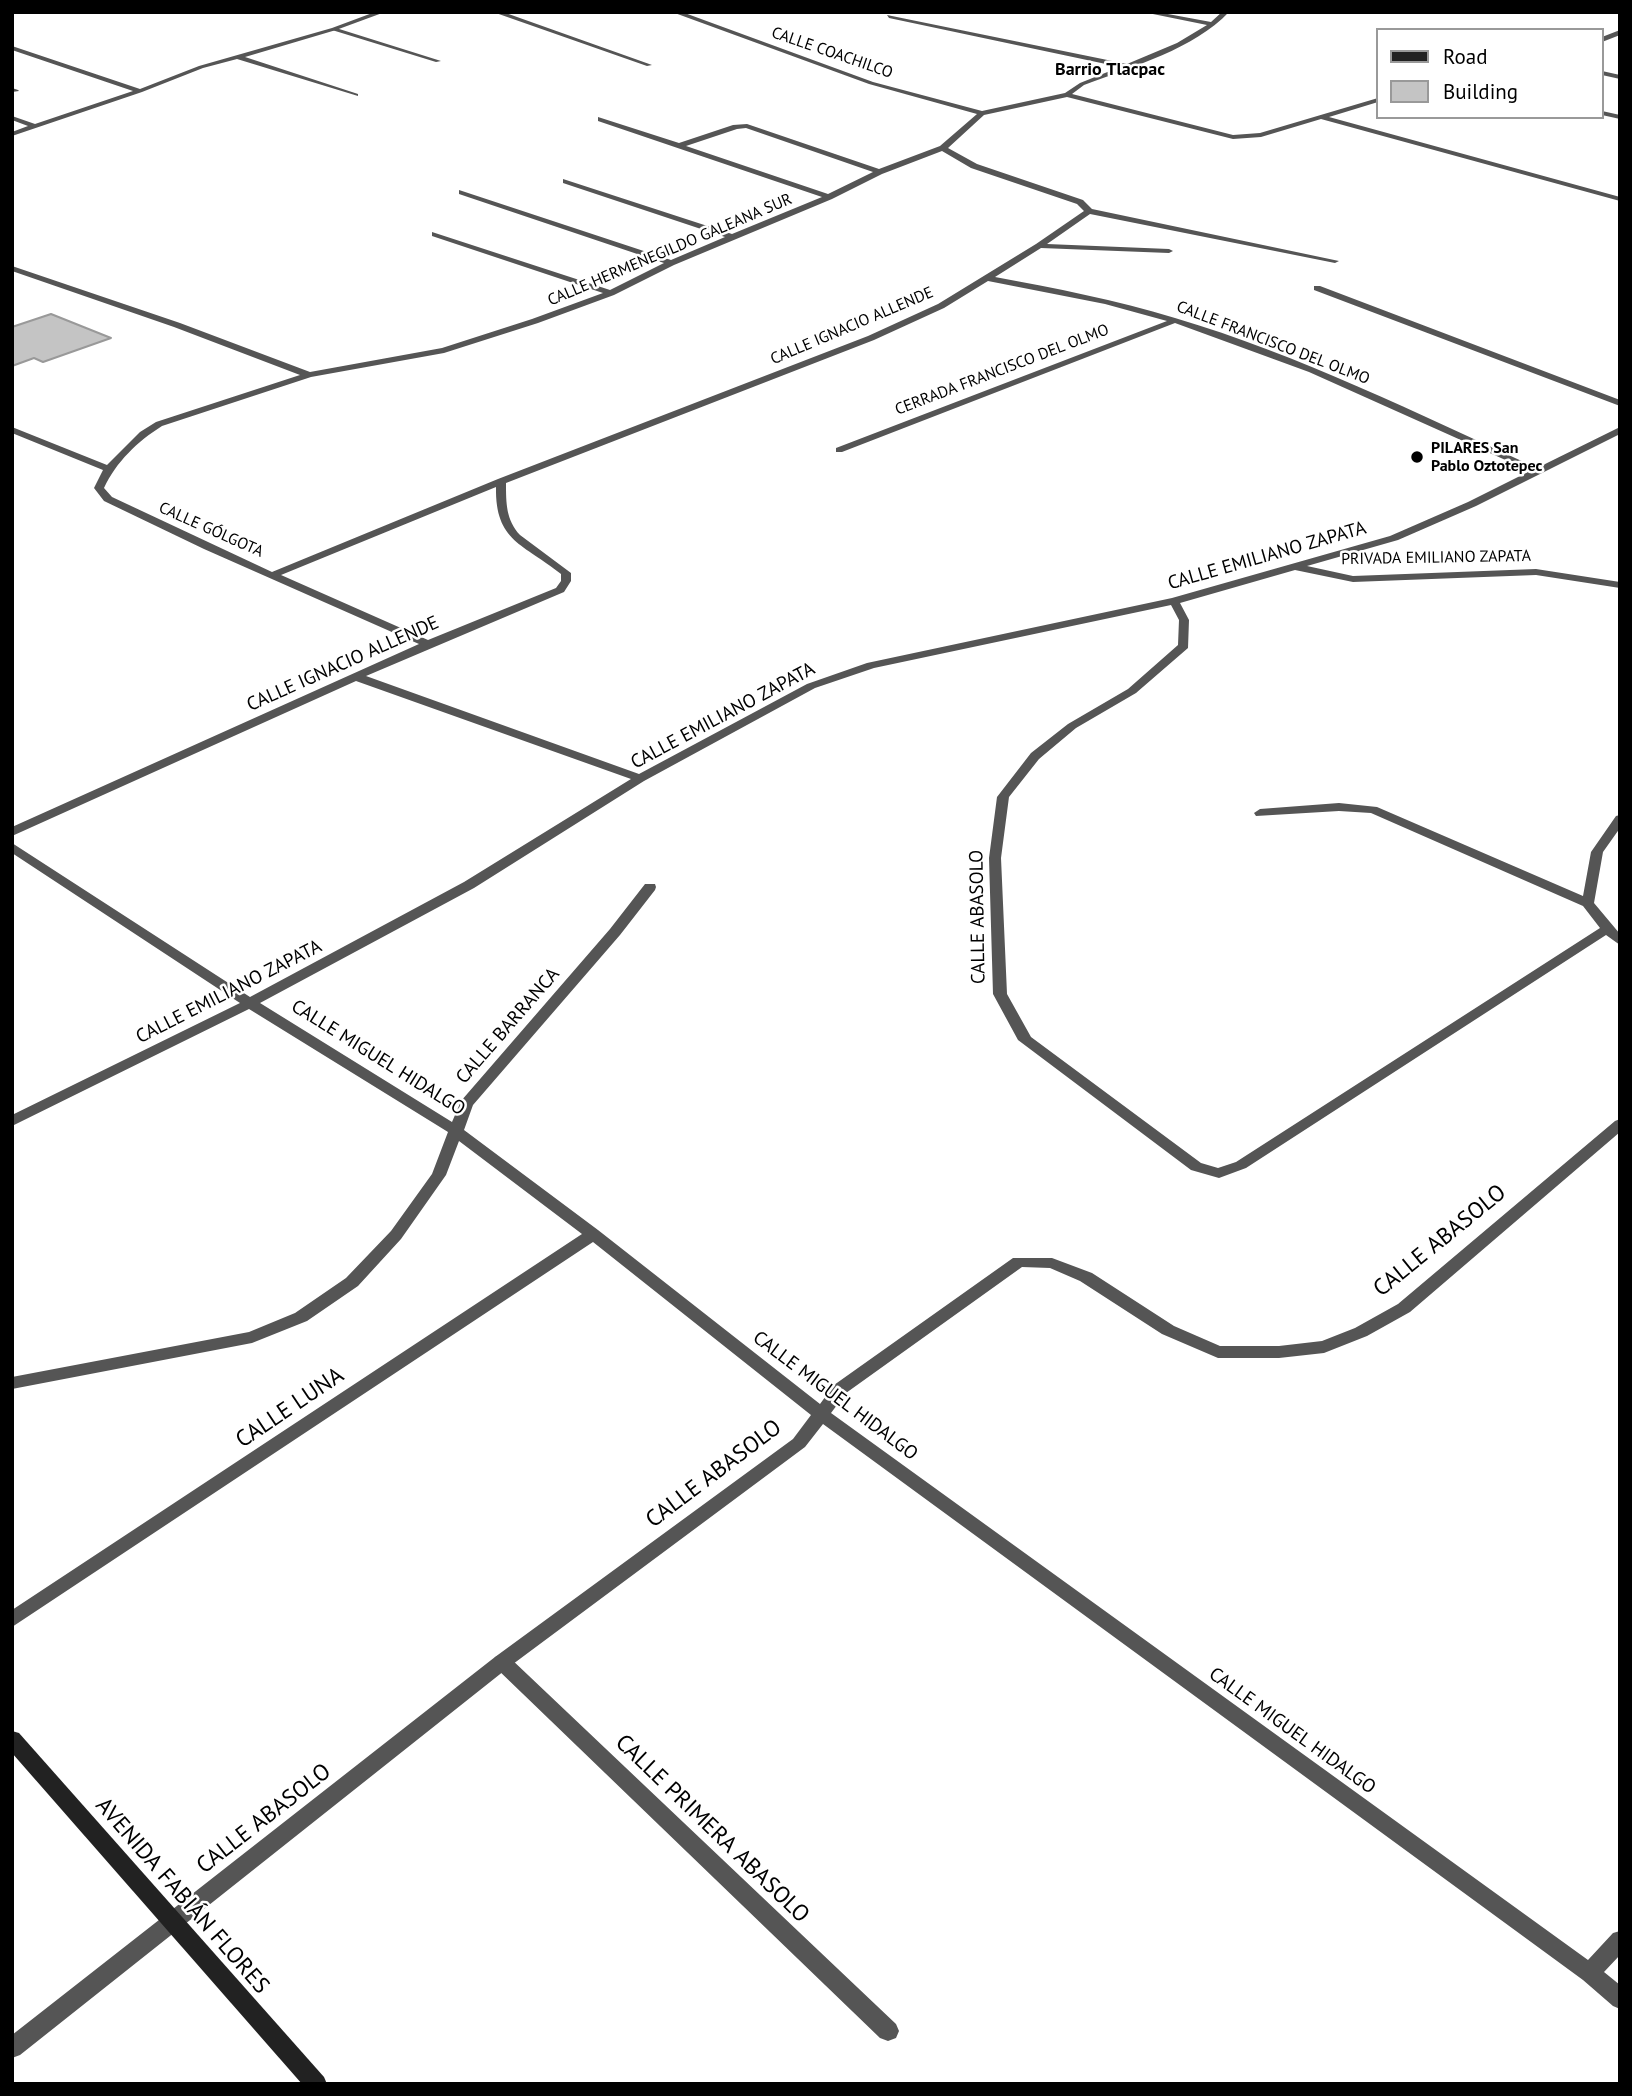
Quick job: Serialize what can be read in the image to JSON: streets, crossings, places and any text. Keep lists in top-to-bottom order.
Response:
{
  "streets": {
    "main road": ["AVENIDA FABIÁN FLORES"],
    "street": [
      "CALLE COACHILCO",
      "CALLE HERMENEGILDO GALEANA SUR",
      "CALLE IGNACIO ALLENDE",
      "CALLE FRANCISCO DEL OLMO",
      "CERRADA FRANCISCO DEL OLMO",
      "CALLE GÓLGOTA",
      "CALLE EMILIANO ZAPATA",
      "PRIVADA EMILIANO ZAPATA",
      "CALLE ABASOLO",
      "CALLE BARRANCA",
      "CALLE MIGUEL HIDALGO",
      "CALLE LUNA",
      "CALLE PRIMERA ABASOLO"
    ]
  },
  "crossings": [
    ["CALLE COACHILCO", "CALLE HERMENEGILDO GALEANA SUR"],
    ["CALLE HERMENEGILDO GALEANA SUR", "CALLE GÓLGOTA"],
    ["CALLE IGNACIO ALLENDE", "CALLE FRANCISCO DEL OLMO"],
    ["CALLE IGNACIO ALLENDE", "CALLE GÓLGOTA"],
    ["CALLE FRANCISCO DEL OLMO", "CERRADA FRANCISCO DEL OLMO"],
    ["CALLE FRANCISCO DEL OLMO", "CALLE EMILIANO ZAPATA"],
    ["CALLE EMILIANO ZAPATA", "PRIVADA EMILIANO ZAPATA"],
    ["CALLE EMILIANO ZAPATA", "CALLE ABASOLO"],
    ["CALLE EMILIANO ZAPATA", "CALLE MIGUEL HIDALGO"],
    ["CALLE ABASOLO", "CALLE MIGUEL HIDALGO"],
    ["CALLE ABASOLO", "CALLE PRIMERA ABASOLO"],
    ["CALLE ABASOLO", "AVENIDA FABIÁN FLORES"],
    ["CALLE BARRANCA", "CALLE MIGUEL HIDALGO"],
    ["CALLE MIGUEL HIDALGO", "CALLE LUNA"]
  ],
  "districts": ["Barrio Tlacpac"],
  "places": ["PILARES San Pablo Oztotepec"],
  "legend": ["Road", "Building"]
}
